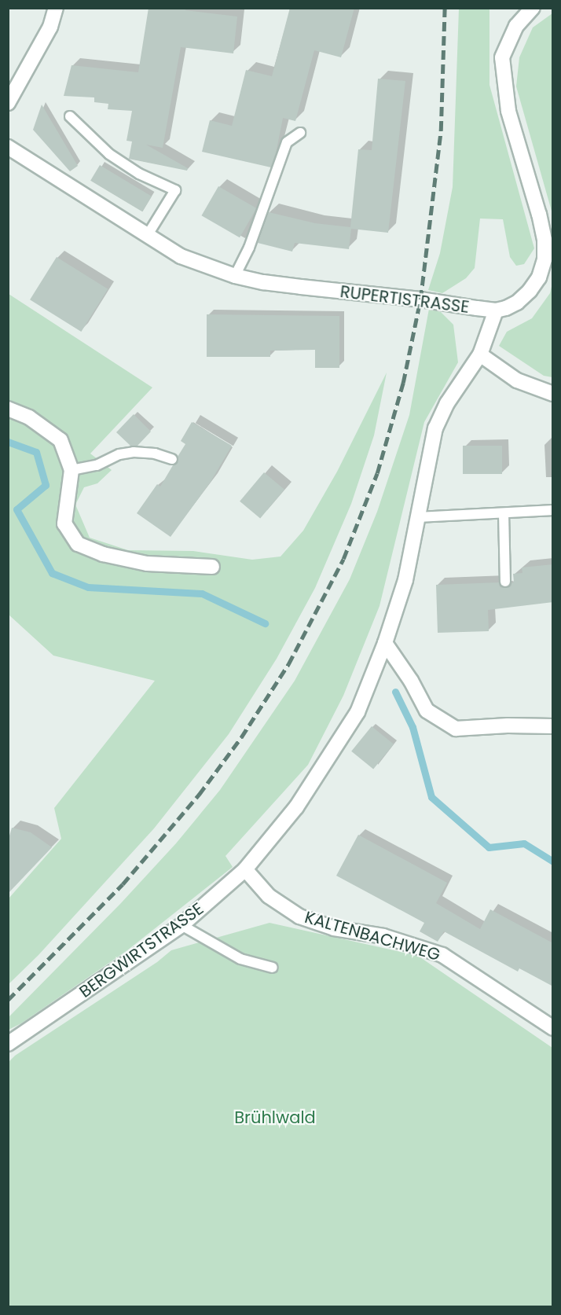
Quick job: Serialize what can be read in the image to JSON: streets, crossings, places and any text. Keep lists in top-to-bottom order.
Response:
{
  "streets": {
    "street": ["RUPERTISTRASSE", "KALTENBACHWEG", "BERGWIRTSTRASSE"]
  },
  "crossings": [
    ["RUPERTISTRASSE", "BERGWIRTSTRASSE"],
    ["KALTENBACHWEG", "BERGWIRTSTRASSE"]
  ],
  "parks": ["Brühlwald"]
}
